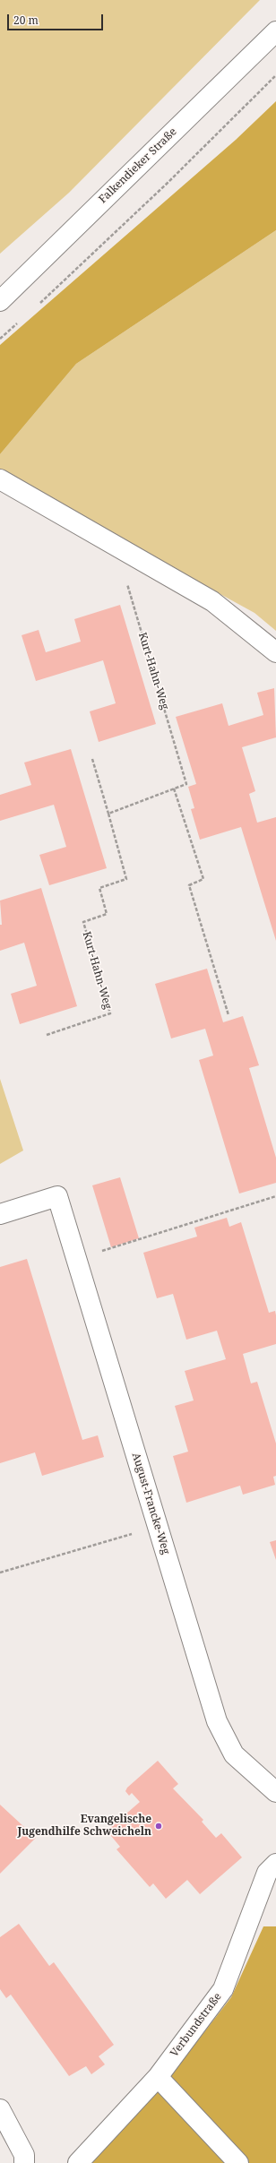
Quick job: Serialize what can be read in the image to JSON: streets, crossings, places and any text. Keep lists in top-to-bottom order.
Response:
{
  "streets": {
    "street": ["Falkendieker Straße", "August-Francke-Weg", "Verbundstraße"],
    "path": ["Kurt-Hahn-Weg"]
  },
  "places": ["Evangelische Jugendhilfe Schweicheln"],
  "scale_bar": "20 m"
}
